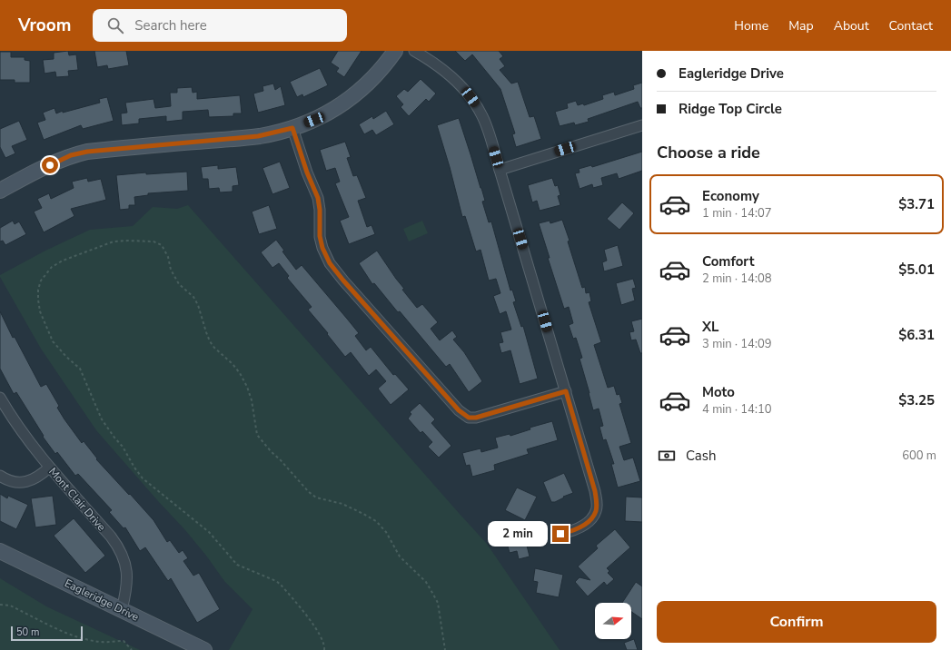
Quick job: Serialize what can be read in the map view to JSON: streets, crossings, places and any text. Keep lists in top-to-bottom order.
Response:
{
  "streets": {
    "main road": ["Eagleridge Drive"],
    "street": ["Mont Clair Drive"]
  },
  "crossings": [
    ["Mont Clair Drive", "Eagleridge Drive"]
  ],
  "scale_bar": "50 m",
  "north": "right",
  "page": {
    "header": "Vroom",
    "search": "Search here",
    "nav": [
      "Home",
      "Map",
      "About",
      "Contact"
    ],
    "banner": ["Eagleridge Drive", "Ridge Top Circle"],
    "heading": "Choose a ride",
    "list": [
      {
        "name": "Economy",
        "note": "1 min · 14:07",
        "value": "$3.71"
      },
      {
        "name": "Comfort",
        "note": "2 min · 14:08",
        "value": "$5.01"
      },
      {
        "name": "XL",
        "note": "3 min · 14:09",
        "value": "$6.31"
      },
      {
        "name": "Moto",
        "note": "4 min · 14:10",
        "value": "$3.25"
      }
    ],
    "pay": ["Cash", "600 m"],
    "bubble": "2 min",
    "buttons": "Confirm",
    "scale": "50 m"
  }
}
